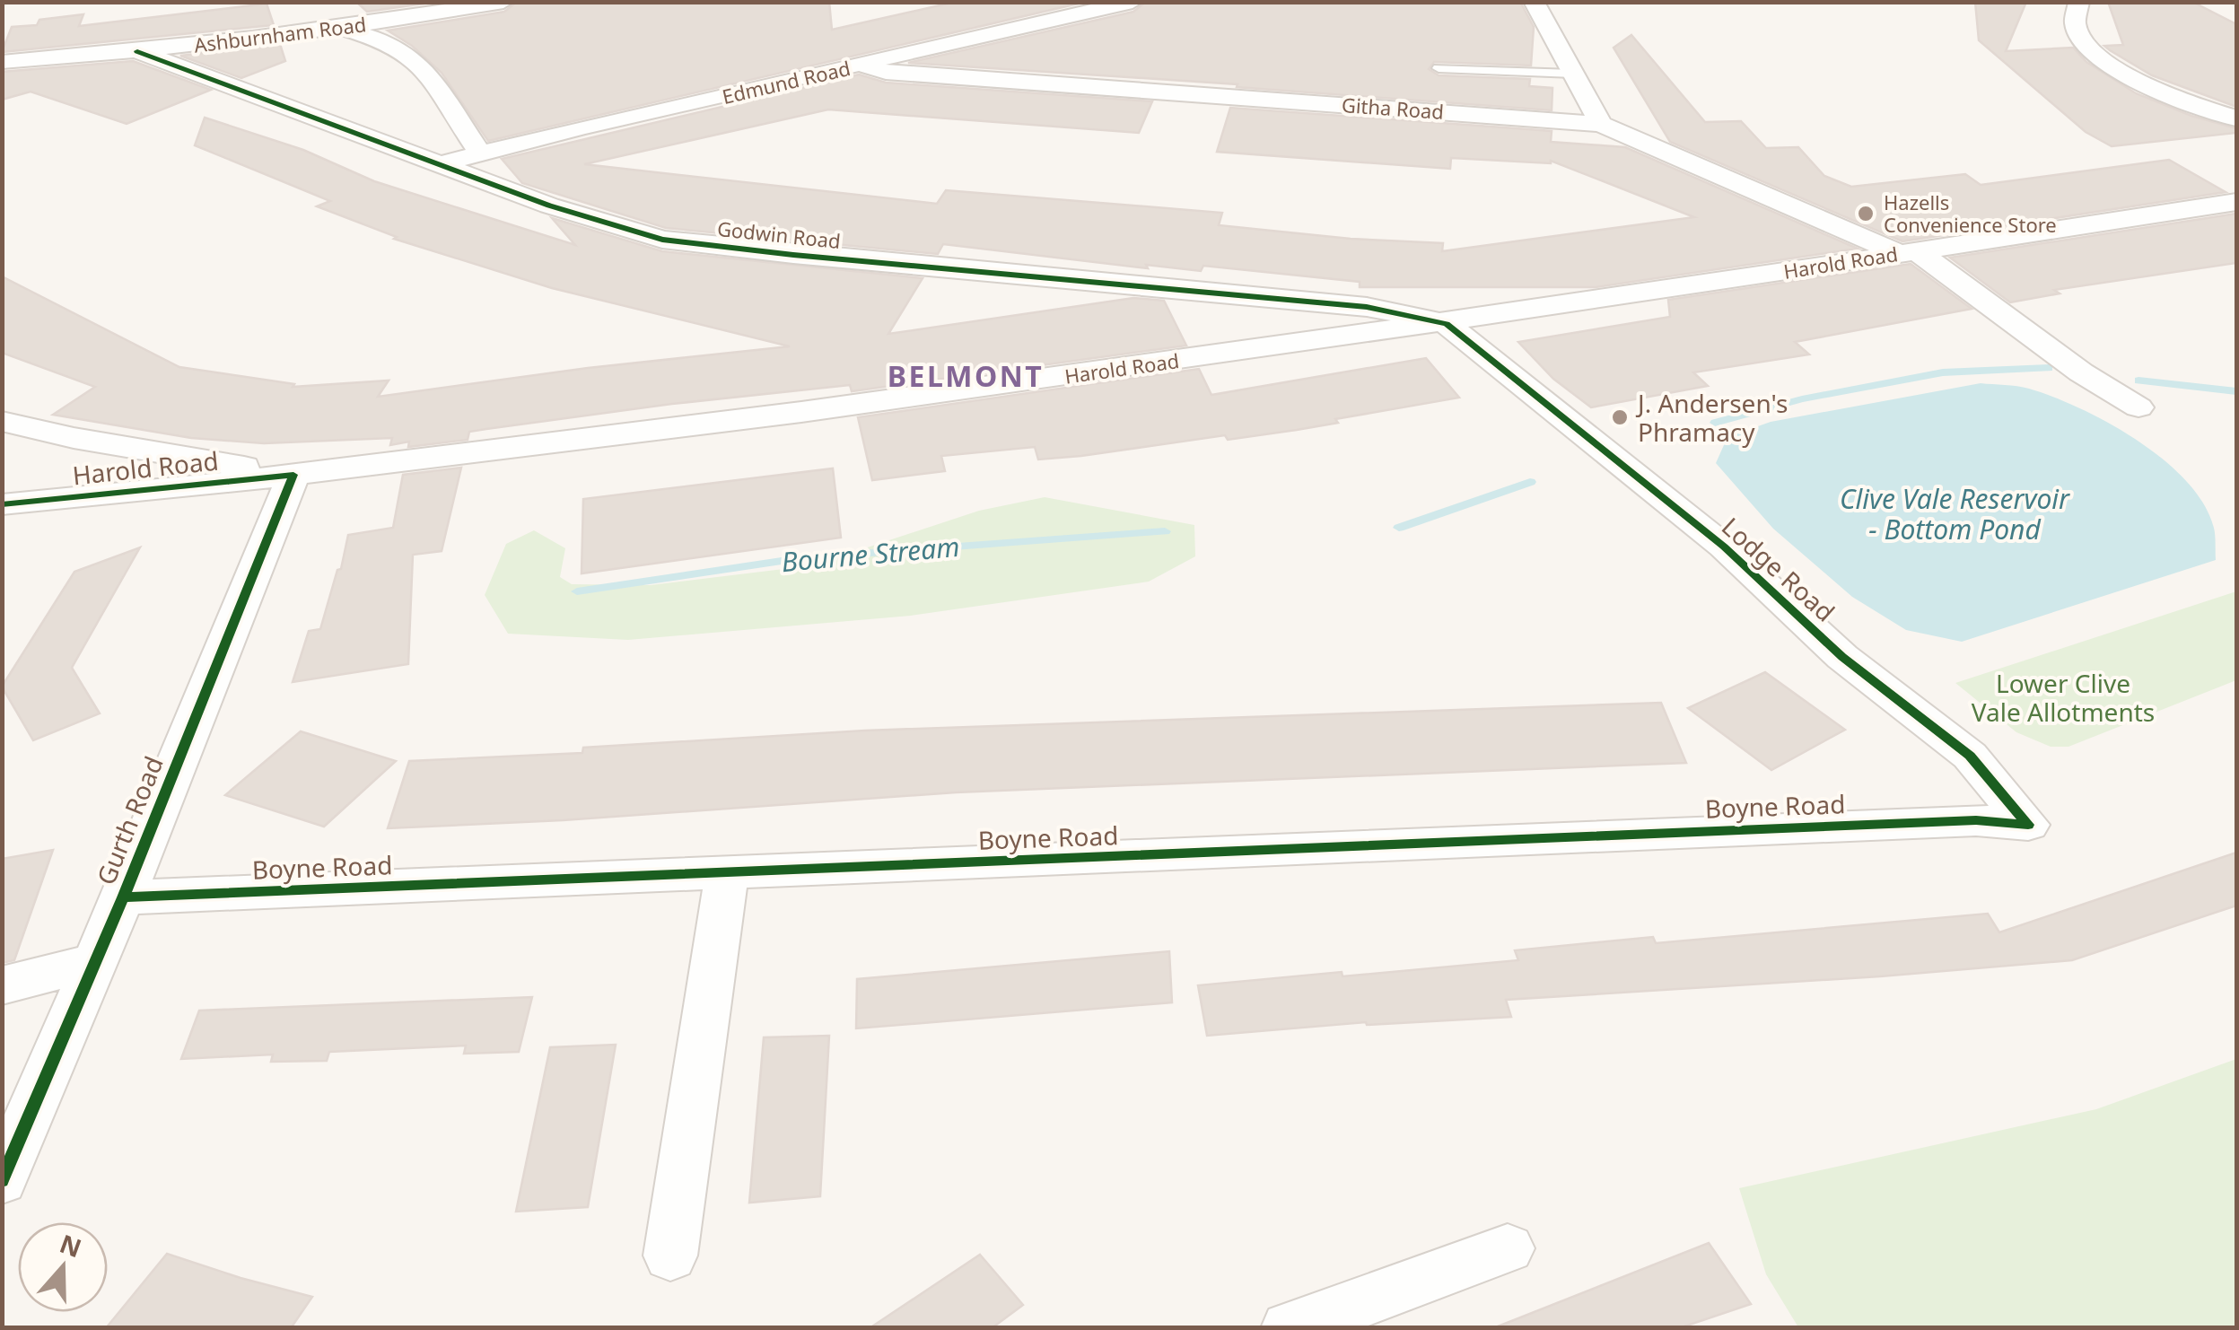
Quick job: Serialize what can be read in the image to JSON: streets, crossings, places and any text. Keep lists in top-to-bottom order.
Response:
{
  "streets": {
    "street": [
      "Ashburnham Road",
      "Edmund Road",
      "Githa Road",
      "Godwin Road",
      "Harold Road",
      "Lodge Road",
      "Boyne Road",
      "Gurth Road"
    ]
  },
  "crossings": [
    ["Ashburnham Road", "Godwin Road"],
    ["Edmund Road", "Githa Road"],
    ["Edmund Road", "Godwin Road"],
    ["Githa Road", "Harold Road"],
    ["Godwin Road", "Harold Road"],
    ["Godwin Road", "Lodge Road"],
    ["Harold Road", "Lodge Road"],
    ["Harold Road", "Gurth Road"],
    ["Lodge Road", "Boyne Road"],
    ["Boyne Road", "Gurth Road"]
  ],
  "districts": ["BELMONT"],
  "water": ["Clive Vale Reservoir - Bottom Pond", "Bourne Stream"],
  "parks": ["Lower Clive Vale Allotments"],
  "places": ["Hazells Convenience Store", "J. Andersen's Phramacy"],
  "north": "top"
}
